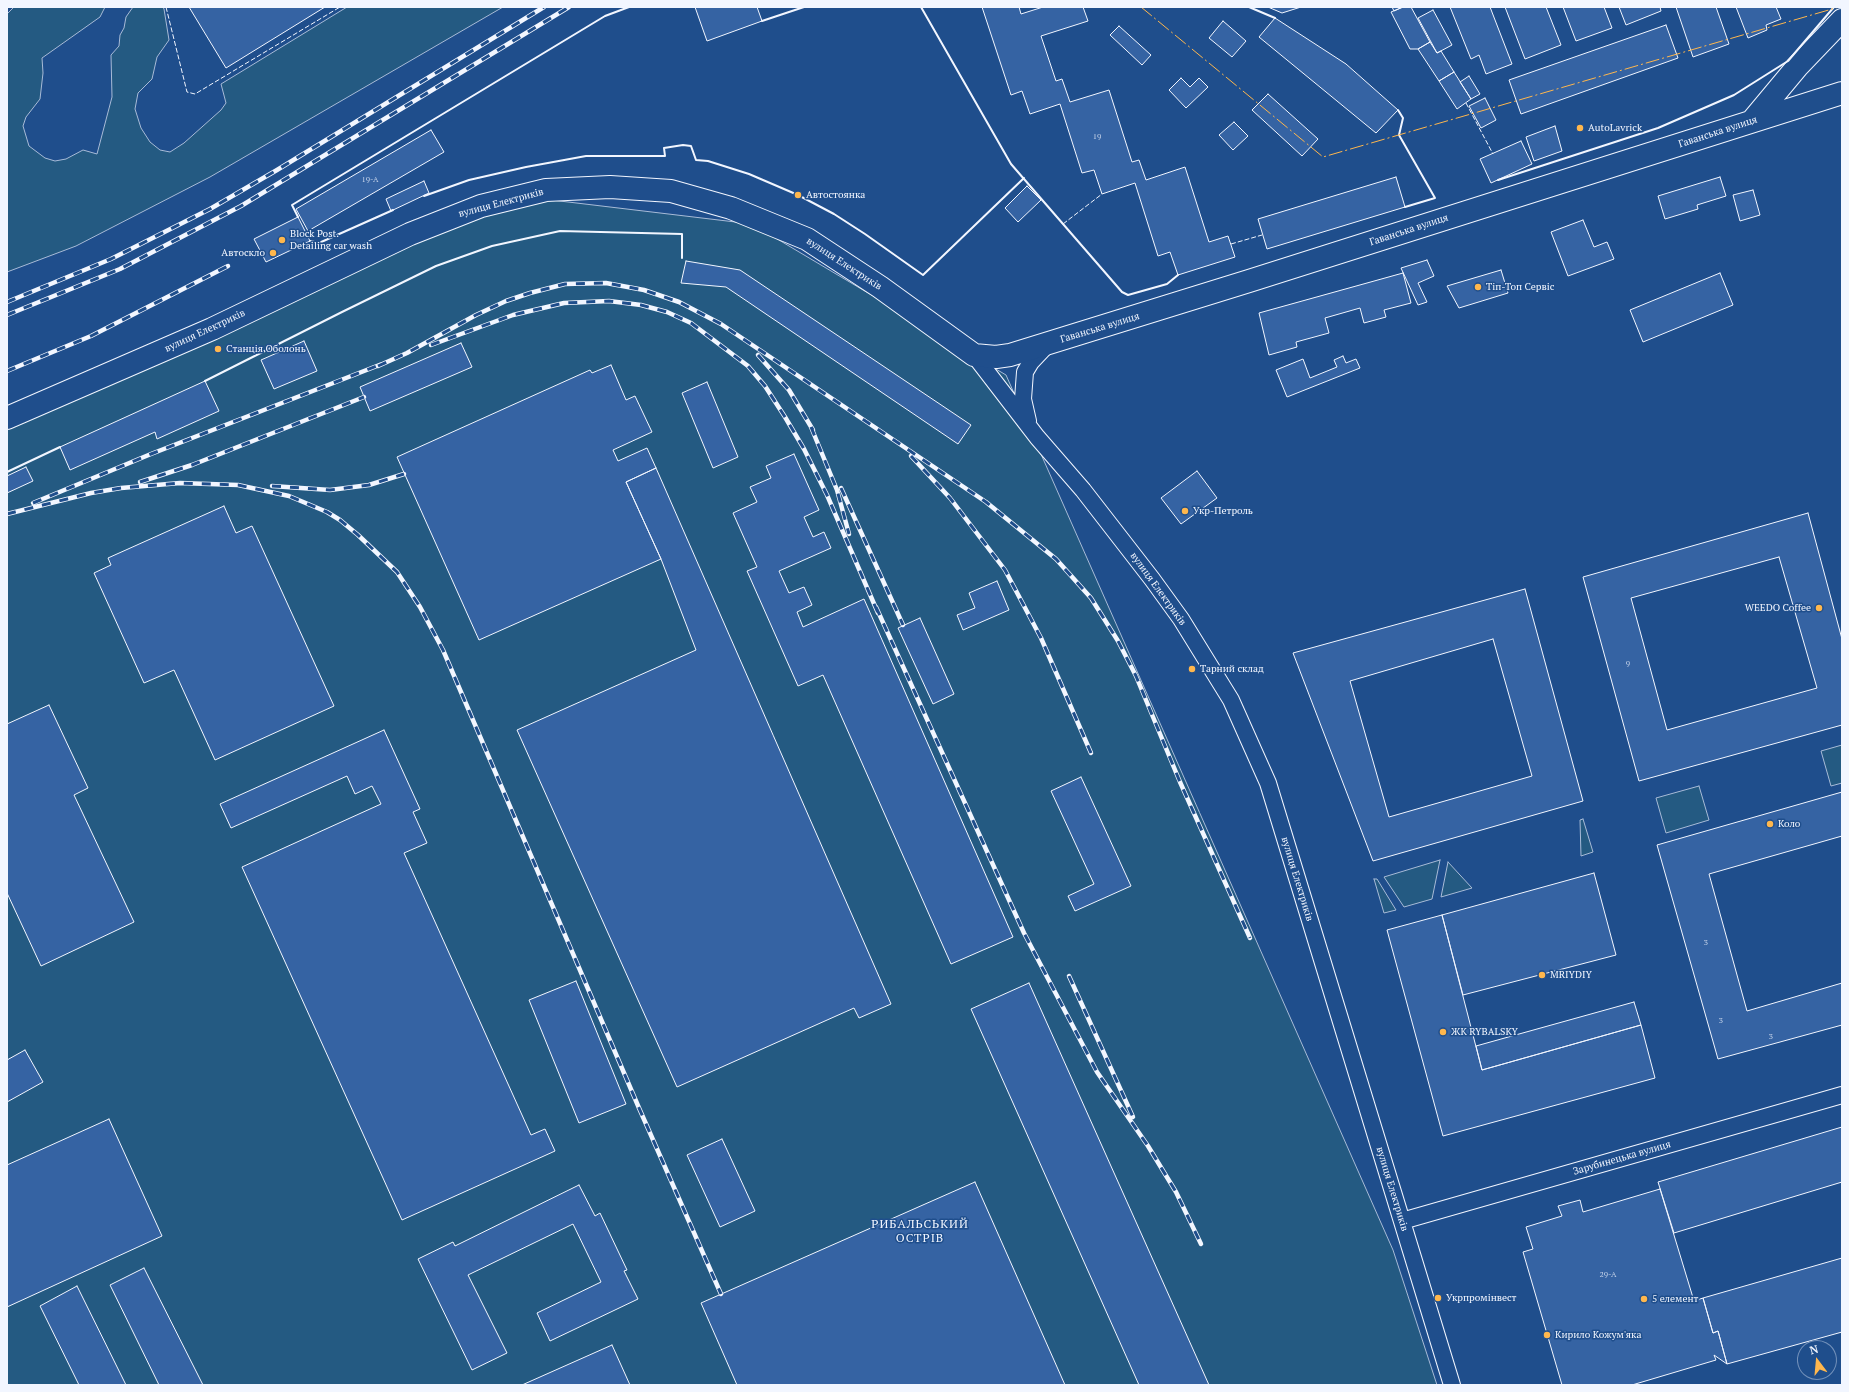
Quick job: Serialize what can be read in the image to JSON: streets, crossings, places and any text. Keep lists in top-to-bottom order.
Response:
{
  "streets": {
    "street": ["Гаванська вулиця", "вулиця Електриків", "Зарубинецька вулиця"]
  },
  "crossings": [
    ["Гаванська вулиця", "вулиця Електриків"],
    ["вулиця Електриків", "Зарубинецька вулиця"]
  ],
  "districts": ["РИБАЛЬСЬКИЙ ОСТРІВ"],
  "places": [
    "AutoLavrick",
    "Автостоянка",
    "Block Post. Detailing car wash",
    "Автоскло",
    "Тіп-Топ Сервіс",
    "Cтанція Оболонь",
    "Укр-Петроль",
    "WEEDO Coffee",
    "Тарний склад",
    "Коло",
    "MRIYDIY",
    "ЖК RYBALSKY",
    "Укрпромінвест",
    "5 елемент",
    "Кирило Кожум'яка"
  ],
  "house_numbers": [
    "19",
    "19-А",
    "9",
    "3",
    "3",
    "3",
    "29-А"
  ],
  "north": "top"
}
